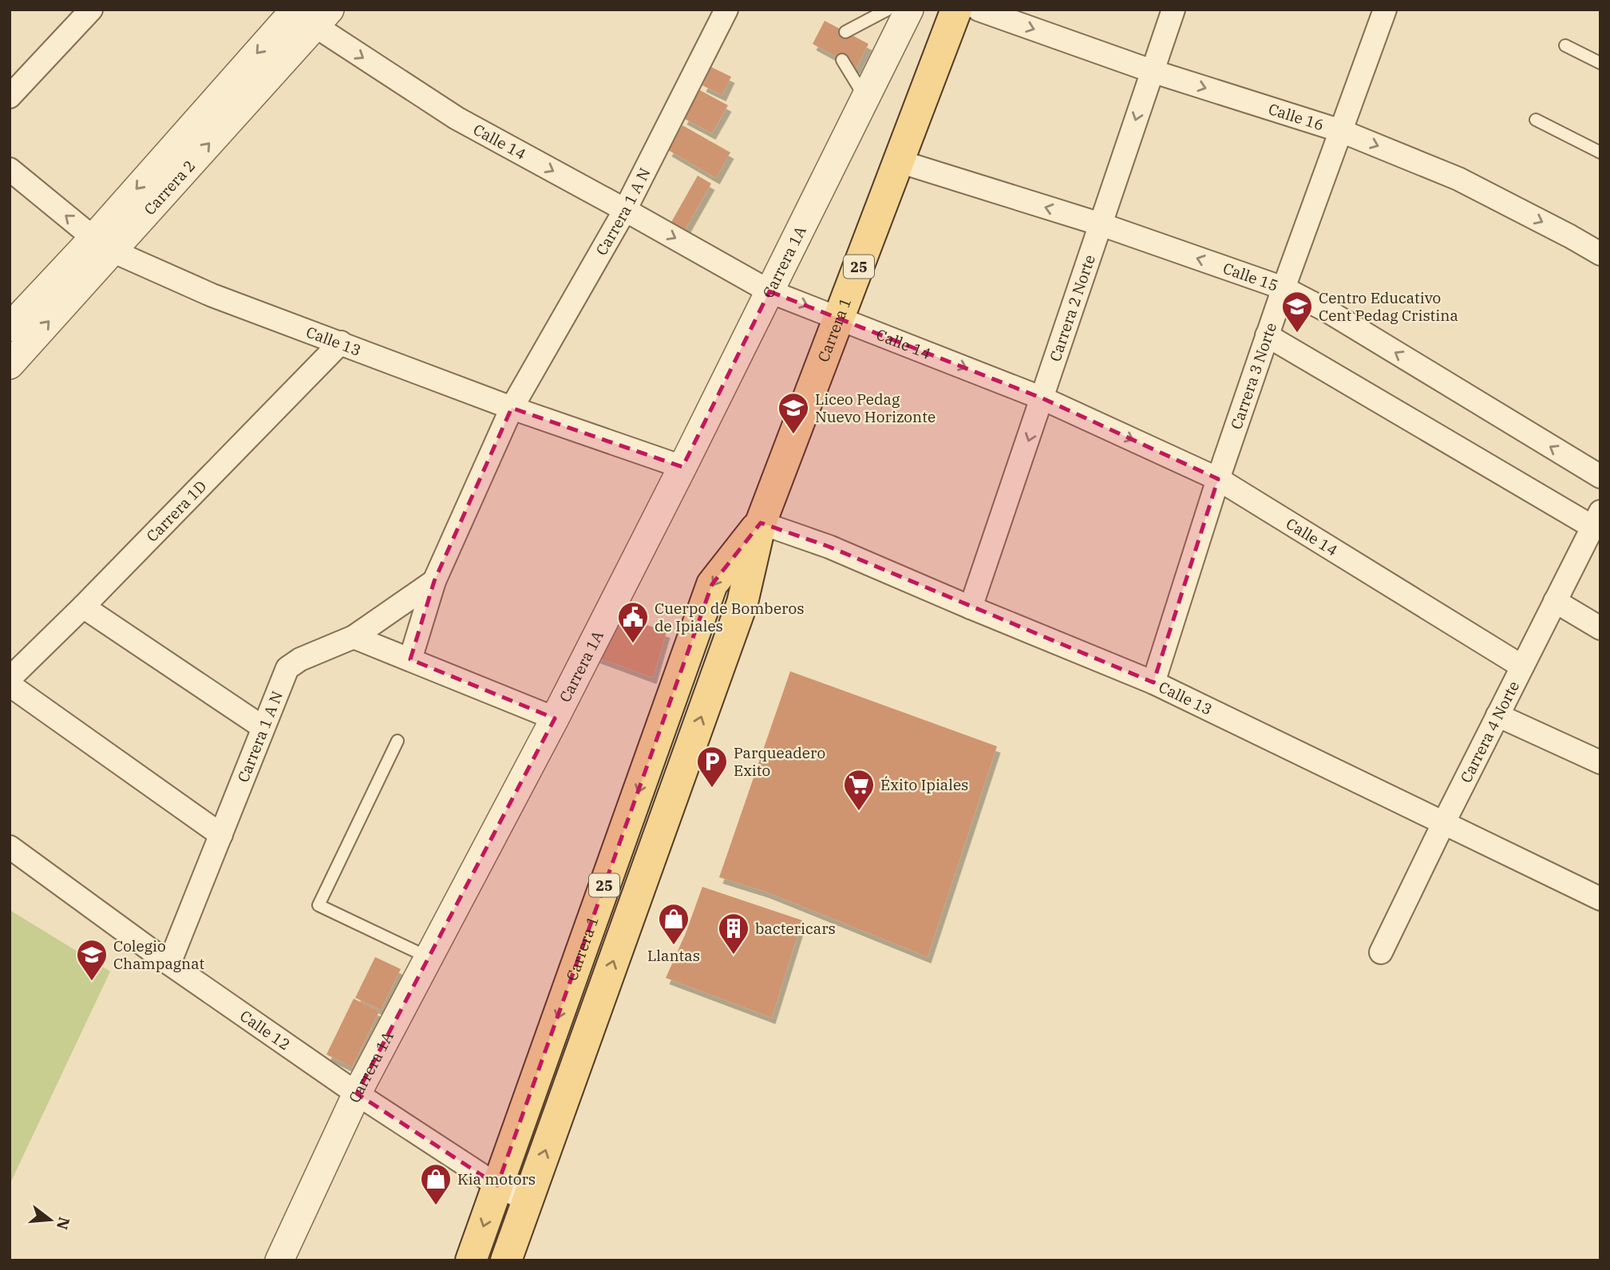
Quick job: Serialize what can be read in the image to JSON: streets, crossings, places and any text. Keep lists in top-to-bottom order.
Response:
{
  "streets": {
    "main road": ["25", "Carrera 1"],
    "street": [
      "Calle 16",
      "Calle 14",
      "Carrera 2",
      "Carrera 1 A N",
      "Carrera 1A",
      "Calle 15",
      "Carrera 2 Norte",
      "Calle 13",
      "Carrera 3 Norte",
      "Carrera 1D",
      "Carrera 4 Norte",
      "Calle 12"
    ]
  },
  "crossings": [
    ["Calle 16", "Carrera 2 Norte"],
    ["Calle 16", "Carrera 3 Norte"],
    ["Calle 14", "Carrera 2"],
    ["Calle 14", "Carrera 1 A N"],
    ["Calle 14", "Carrera 1A"],
    ["Calle 14", "Carrera 2 Norte"],
    ["Calle 14", "Carrera 1"],
    ["Calle 14", "Carrera 3 Norte"],
    ["Calle 14", "Carrera 4 Norte"],
    ["Carrera 2", "Calle 13"],
    ["Carrera 1 A N", "Calle 13"],
    ["Carrera 1 A N", "Calle 12"],
    ["Carrera 1A", "Calle 13"],
    ["Carrera 1A", "Calle 12"],
    ["Calle 15", "Carrera 2 Norte"],
    ["Calle 15", "Carrera 1"],
    ["Calle 15", "Carrera 3 Norte"],
    ["Carrera 2 Norte", "Calle 13"],
    ["Carrera 1", "Calle 13"],
    ["Carrera 1", "Calle 12"],
    ["Calle 13", "Carrera 3 Norte"],
    ["Calle 13", "Carrera 1D"],
    ["Calle 13", "Carrera 4 Norte"]
  ],
  "one_way": ["Calle 16", "Calle 14", "Carrera 2 Norte"],
  "places": {
    "school or university": ["Centro Educativo Cent Pedag Cristina", "Liceo Pedag Nuevo Horizonte", "Colegio Champagnat"],
    "public building": ["Cuerpo de Bomberos de Ipiales"],
    "parking": ["Parqueadero Exito"],
    "supermarket": ["Éxito Ipiales"],
    "shop": ["Llantas", "Kia motors"],
    "building": ["bactericars"]
  },
  "north": "right"
}
